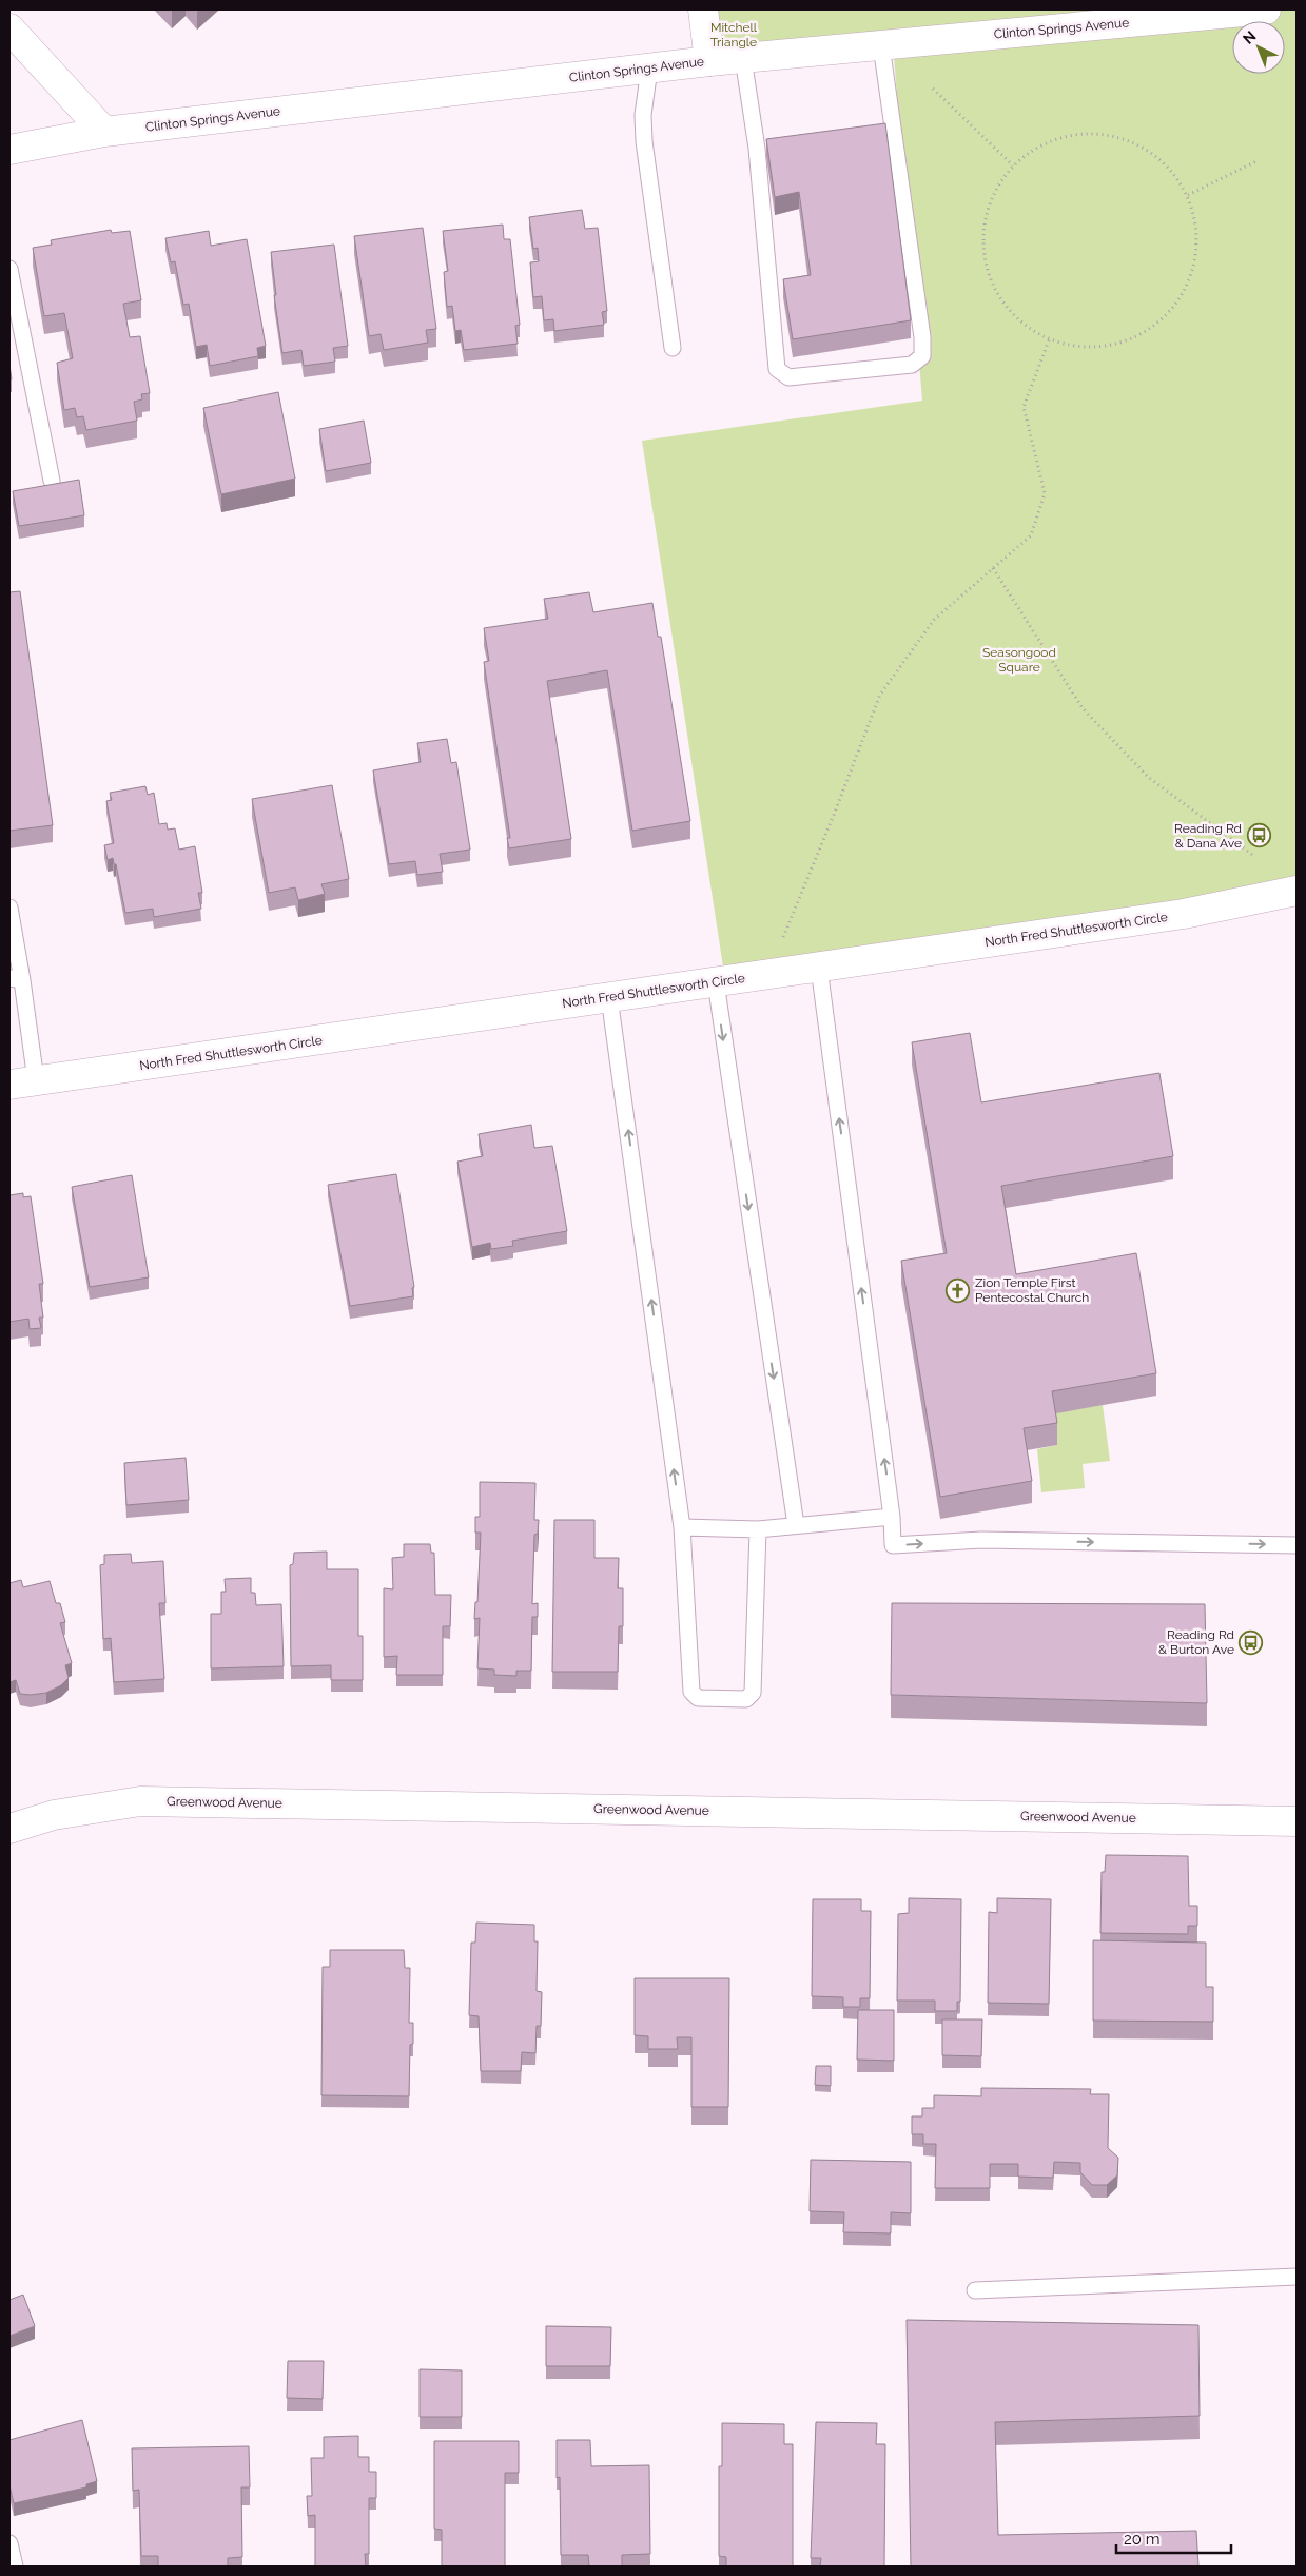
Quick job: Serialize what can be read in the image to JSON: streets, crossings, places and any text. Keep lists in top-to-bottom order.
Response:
{
  "streets": {
    "street": ["Clinton Springs Avenue", "North Fred Shuttlesworth Circle", "Greenwood Avenue"]
  },
  "parks": ["Mitchell Triangle", "Seasongood Square"],
  "places": {
    "bus stop": ["Reading Rd & Dana Ave", "Reading Rd & Burton Ave"],
    "church": ["Zion Temple First Pentecostal Church"]
  },
  "scale_bar": "20 m",
  "north": "top left"
}
